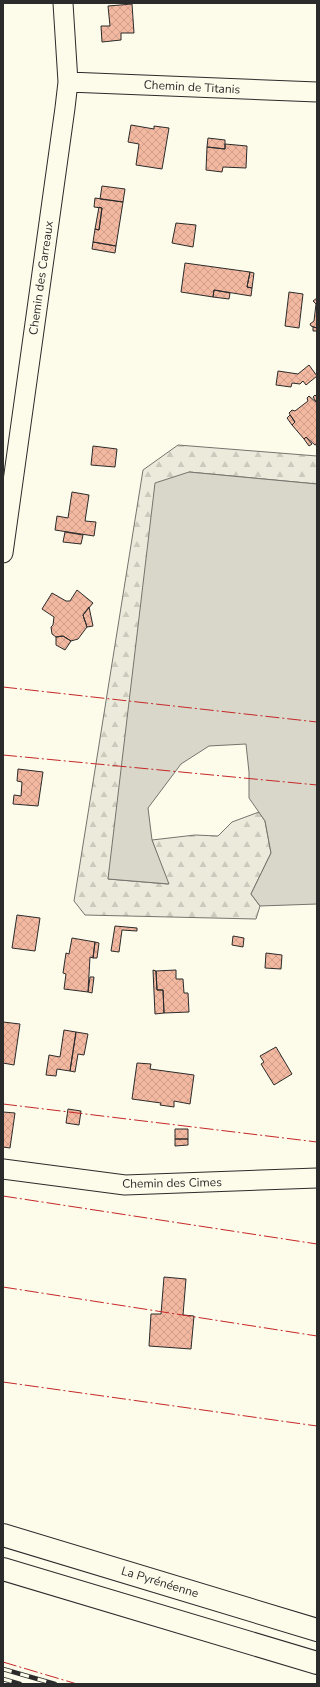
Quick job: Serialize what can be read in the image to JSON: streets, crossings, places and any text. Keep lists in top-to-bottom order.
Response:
{
  "streets": {
    "highway": ["La Pyrénéenne"],
    "street": ["Chemin de Titanis", "Chemin des Carreaux", "Chemin des Cimes"]
  },
  "crossings": [
    ["Chemin de Titanis", "Chemin des Carreaux"]
  ]
}
